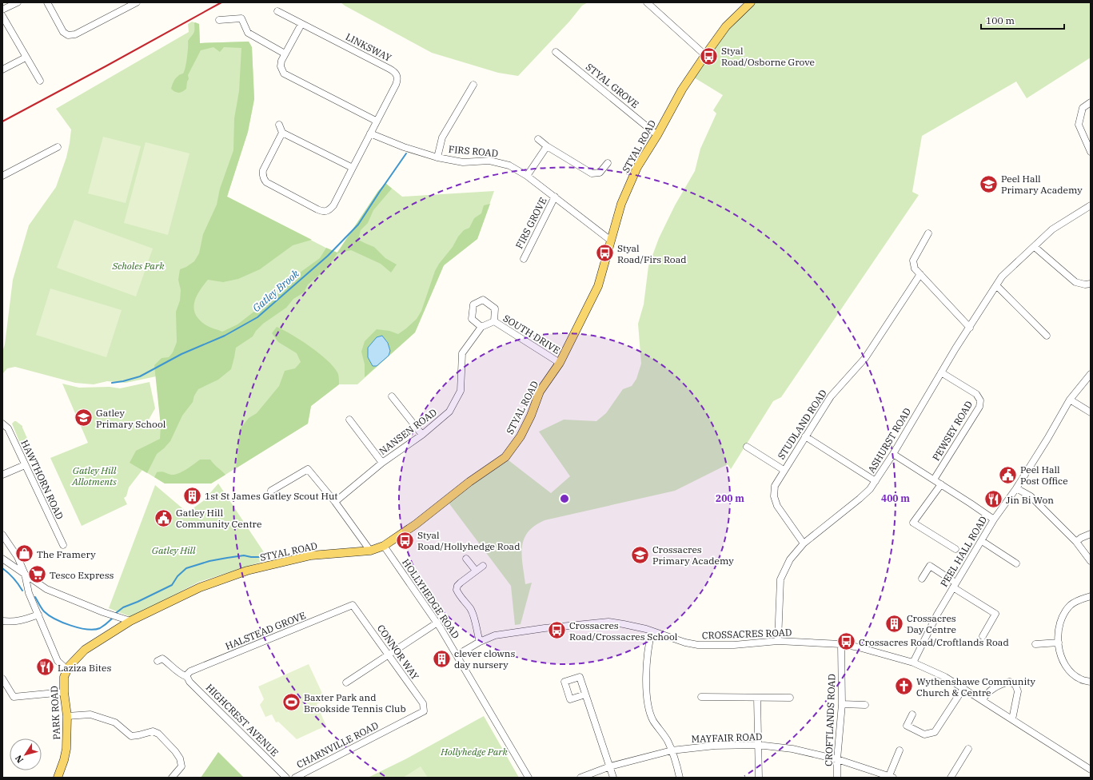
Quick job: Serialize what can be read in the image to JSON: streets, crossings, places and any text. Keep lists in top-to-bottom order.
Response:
{
  "streets": {
    "main road": ["STYAL ROAD", "PARK ROAD"],
    "street": [
      "LINKSWAY",
      "STYAL GROVE",
      "FIRS ROAD",
      "FIRS GROVE",
      "SOUTH DRIVE",
      "STUDLAND ROAD",
      "PEWSEY ROAD",
      "NANSEN ROAD",
      "ASHURST ROAD",
      "HAWTHORN ROAD",
      "PEEL HALL ROAD",
      "HOLLYHEDGE ROAD",
      "HALSTEAD GROVE",
      "CROSSACRES ROAD",
      "CONNOR WAY",
      "HIGHCREST AVENUE",
      "CROFTLANDS ROAD",
      "MAYFAIR ROAD",
      "CHARNVILLE ROAD"
    ]
  },
  "crossings": [
    ["LINKSWAY", "FIRS ROAD"],
    ["STYAL GROVE", "STYAL ROAD"],
    ["STYAL ROAD", "FIRS ROAD"],
    ["STYAL ROAD", "SOUTH DRIVE"],
    ["STYAL ROAD", "HOLLYHEDGE ROAD"],
    ["STYAL ROAD", "PARK ROAD"],
    ["FIRS ROAD", "FIRS GROVE"],
    ["SOUTH DRIVE", "NANSEN ROAD"],
    ["STUDLAND ROAD", "ASHURST ROAD"],
    ["PEWSEY ROAD", "ASHURST ROAD"],
    ["ASHURST ROAD", "CROSSACRES ROAD"],
    ["PEEL HALL ROAD", "CROSSACRES ROAD"],
    ["HOLLYHEDGE ROAD", "CROSSACRES ROAD"],
    ["HALSTEAD GROVE", "CONNOR WAY"],
    ["HALSTEAD GROVE", "HIGHCREST AVENUE"],
    ["CROSSACRES ROAD", "CROFTLANDS ROAD"],
    ["CONNOR WAY", "CHARNVILLE ROAD"],
    ["CROFTLANDS ROAD", "MAYFAIR ROAD"]
  ],
  "water": ["Gatley Brook"],
  "parks": [
    "Scholes Park",
    "Gatley Hill Allotments",
    "Gatley Hill",
    "Hollyhedge Park"
  ],
  "places": {
    "bus stop": [
      "Styal Road/Osborne Grove",
      "Styal Road/Firs Road",
      "Styal Road/Hollyhedge Road",
      "Crossacres Road/Crossacres School",
      "Crossacres Road/Croftlands Road"
    ],
    "school or university": ["Peel Hall Primary Academy", "Gatley Primary School", "Crossacres Primary Academy"],
    "public building": ["Peel Hall Post Office", "Gatley Hill Community Centre"],
    "building": ["1st St James Gatley Scout Hut", "Crossacres Day Centre", "clever clowns day nursery"],
    "restaurant": ["Jin Bi Won", "Laziza Bites"],
    "shop": ["The Framery"],
    "supermarket": ["Tesco Express"],
    "church": ["Wythenshawe Community Church & Centre"],
    "sports": ["Baxter Park and Brookside Tennis Club"]
  },
  "scale_bar": "100 m",
  "north": "bottom left",
  "rings": ["200 m", "400 m"]
}
